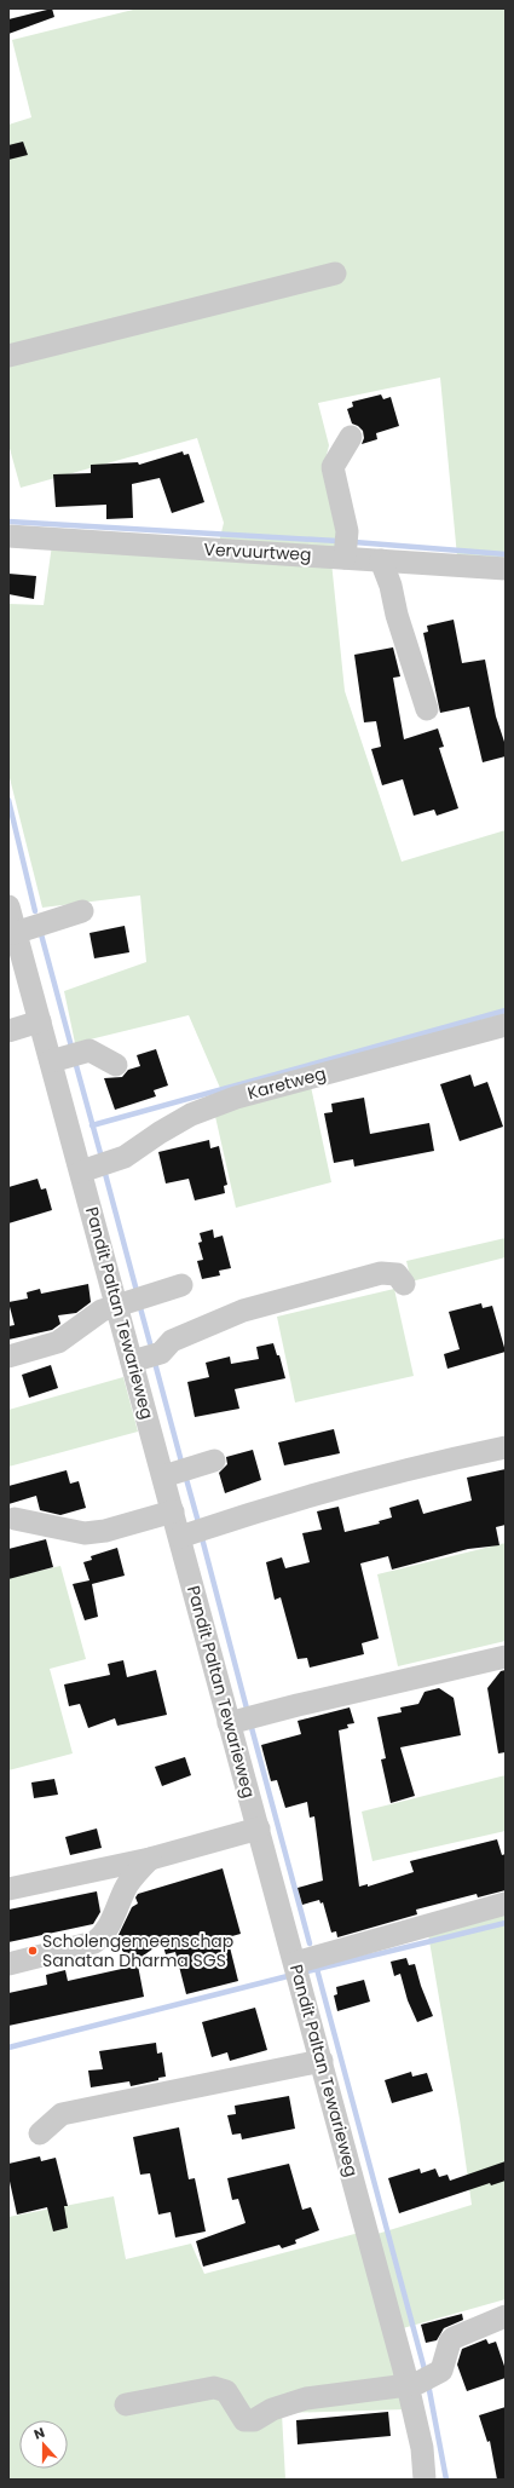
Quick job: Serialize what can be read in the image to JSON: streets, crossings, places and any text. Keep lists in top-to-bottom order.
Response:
{
  "streets": {
    "street": ["Vervuurtweg", "Karetweg", "Pandit Paltan Tewarieweg"]
  },
  "crossings": [
    ["Karetweg", "Pandit Paltan Tewarieweg"]
  ],
  "places": ["Scholengemeenschap Sanatan Dharma SGS"],
  "north": "top"
}
